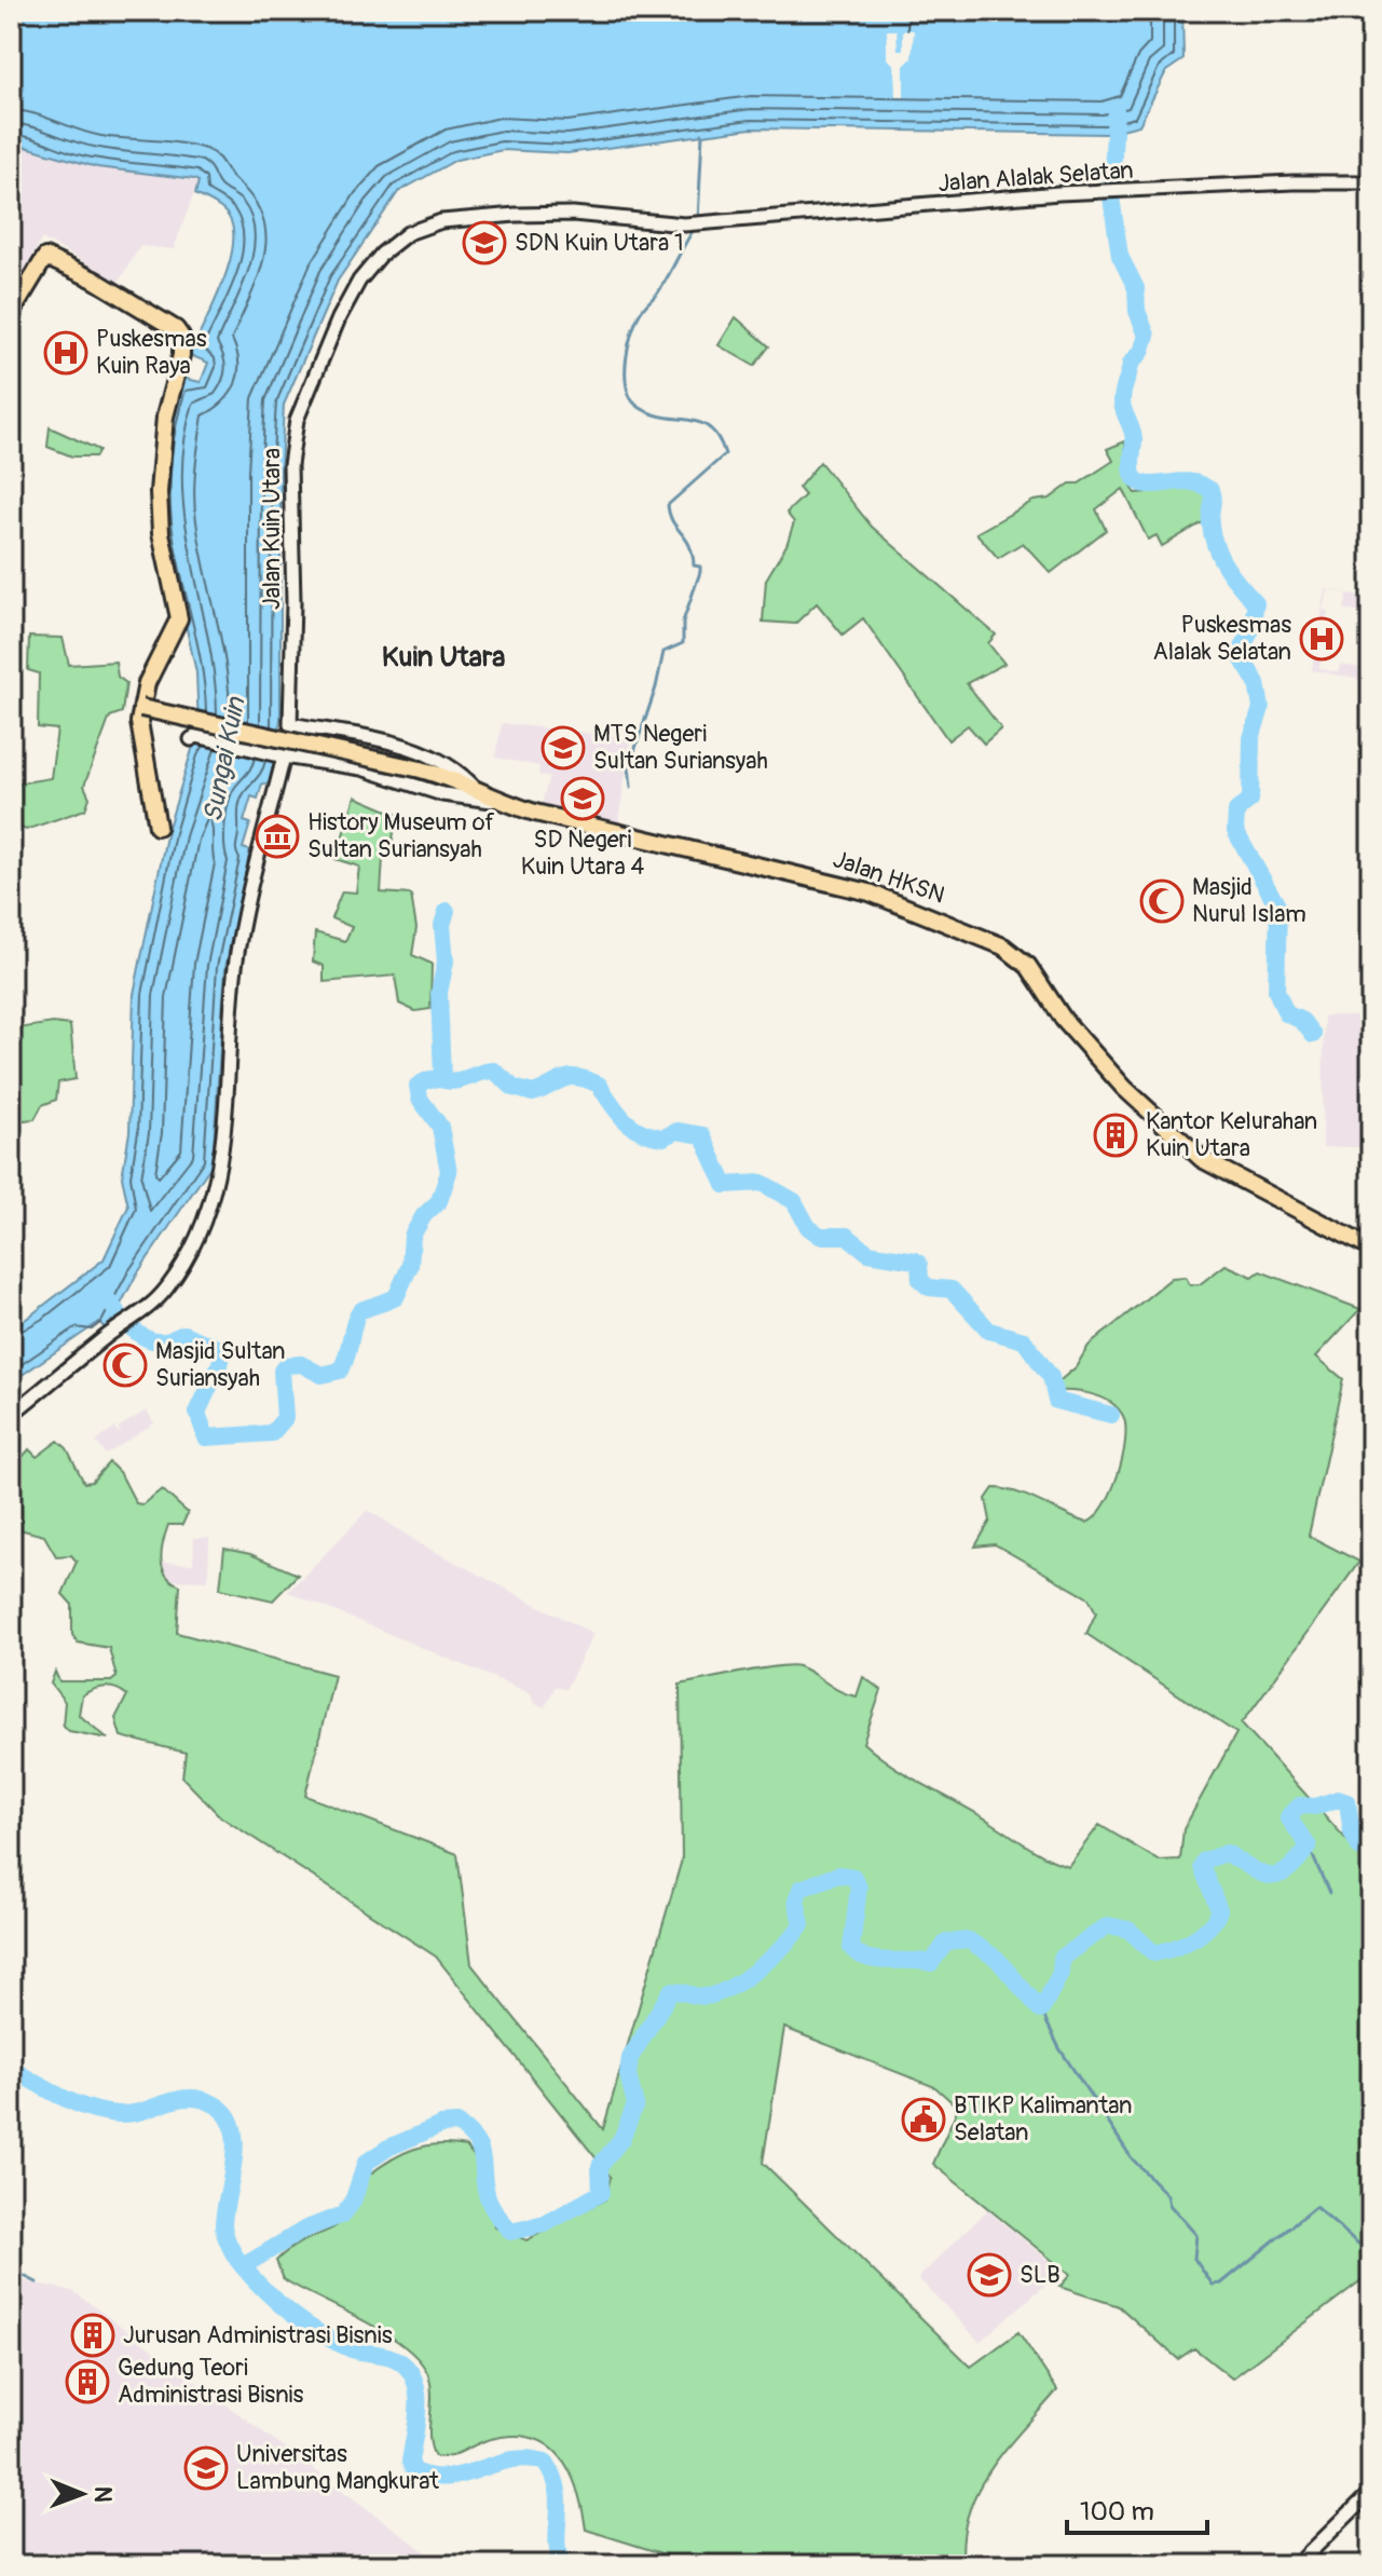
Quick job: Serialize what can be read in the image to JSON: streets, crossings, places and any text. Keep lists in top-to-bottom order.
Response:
{
  "streets": {
    "main road": ["Jalan HKSN"],
    "street": ["Jalan Alalak Selatan", "Jalan Kuin Utara"]
  },
  "crossings": [
    ["Jalan Alalak Selatan", "Jalan Kuin Utara"]
  ],
  "districts": ["Kuin Utara"],
  "water": ["Sungai Kuin"],
  "places": {
    "school or university": [
      "SDN Kuin Utara 1",
      "MTS Negeri Sultan Suriansyah",
      "SD Negeri Kuin Utara 4",
      "SLB",
      "Universitas Lambung Mangkurat"
    ],
    "hospital": ["Puskesmas Kuin Raya", "Puskesmas Alalak Selatan"],
    "museum": ["History Museum of Sultan Suriansyah"],
    "mosque": ["Masjid Nurul Islam", "Masjid Sultan Suriansyah"],
    "building": ["Kantor Kelurahan Kuin Utara", "Jurusan Administrasi Bisnis", "Gedung Teori Administrasi Bisnis"],
    "public building": ["BTIKP Kalimantan Selatan"]
  },
  "scale_bar": "100 m",
  "north": "right"
}
